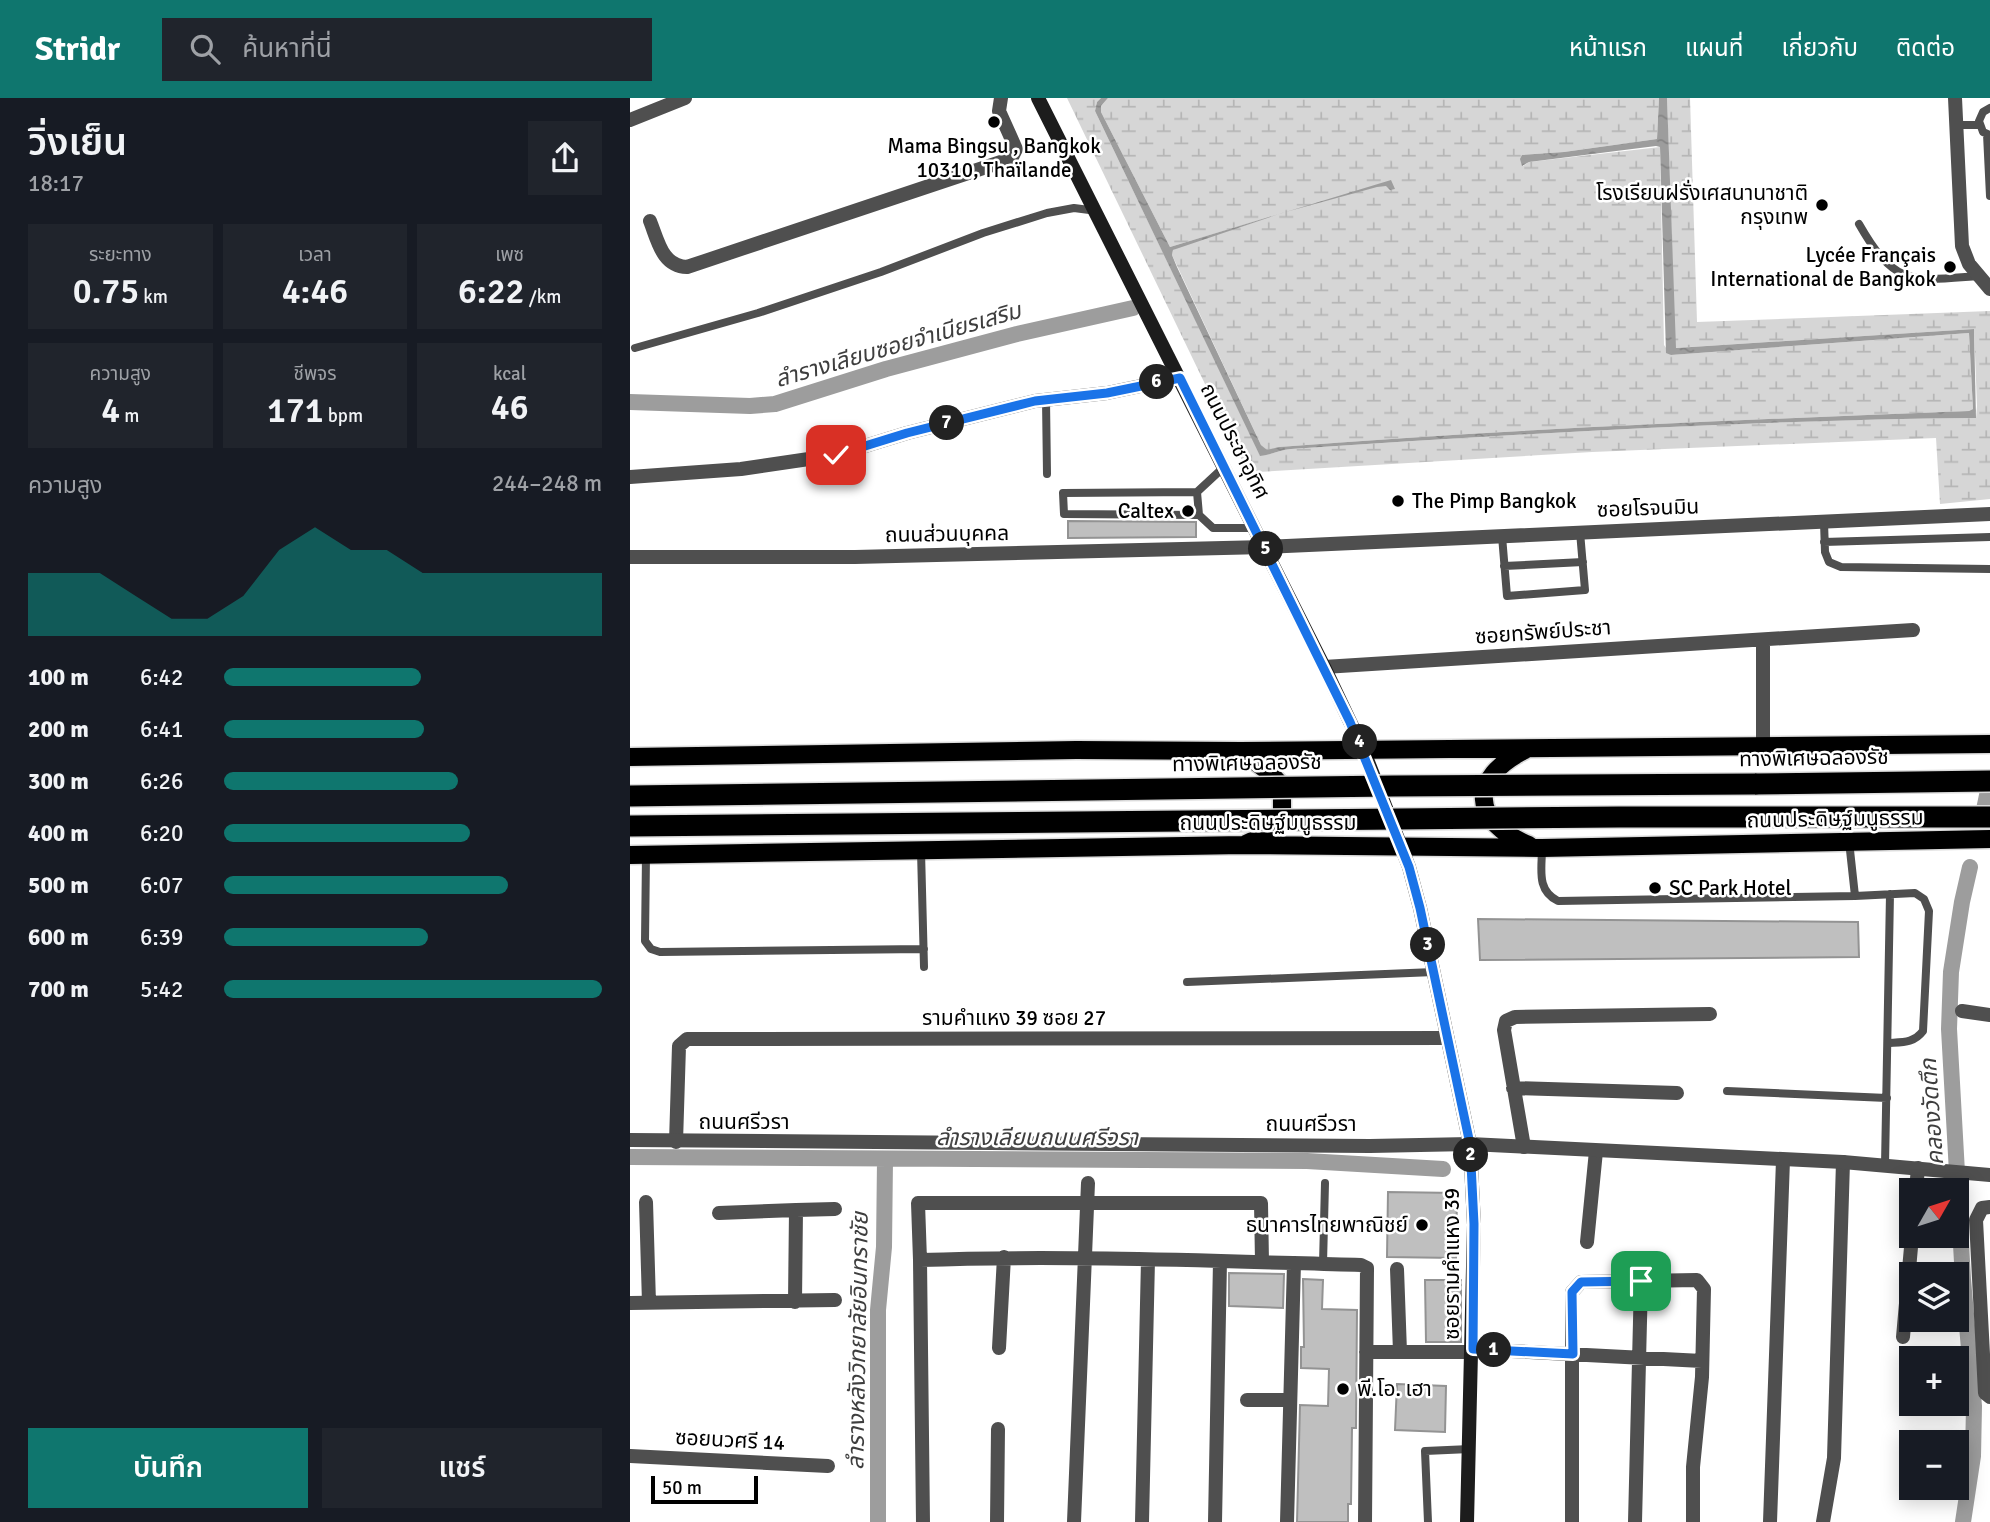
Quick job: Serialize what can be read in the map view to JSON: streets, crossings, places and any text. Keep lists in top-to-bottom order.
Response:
{
  "streets": {
    "highway": ["ทางพิเศษฉลองรัช"],
    "main road": ["ถนนประชาอุทิศ", "ถนนประดิษฐ์มนูธรรม", "ซอยรามคำแหง 39"],
    "street": [
      "ซอยโรจนมิน",
      "ถนนส่วนบุคคล",
      "ซอยทรัพย์ประชา",
      "รามคำแหง 39 ซอย 27",
      "ถนนศรีวรา",
      "ซอยนวศรี 14"
    ]
  },
  "crossings": [
    ["ถนนประชาอุทิศ", "ซอยโรจนมิน"],
    ["ถนนประชาอุทิศ", "ถนนส่วนบุคคล"],
    ["ถนนประชาอุทิศ", "ซอยทรัพย์ประชา"],
    ["ถนนประชาอุทิศ", "ถนนประดิษฐ์มนูธรรม"],
    ["ถนนประชาอุทิศ", "ซอยรามคำแหง 39"],
    ["ซอยโรจนมิน", "ถนนส่วนบุคคล"],
    ["ถนนประดิษฐ์มนูธรรม", "ซอยรามคำแหง 39"],
    ["รามคำแหง 39 ซอย 27", "ถนนศรีวรา"],
    ["รามคำแหง 39 ซอย 27", "ซอยรามคำแหง 39"],
    ["ถนนศรีวรา", "ซอยรามคำแหง 39"]
  ],
  "water": [
    "ลำรางเลียบซอยจำเนียรเสริม",
    "คลองวัดตึก",
    "ลำรางเลียบถนนศรีวรา",
    "ลำรางหลังวิทยาลัยอินทราชัย"
  ],
  "places": [
    "Mama Bingsu , Bangkok 10310, Thaïlande",
    "โรงเรียนฝรั่งเศสนานาชาติ กรุงเทพ",
    "Lycée Français International de Bangkok",
    "The Pimp Bangkok",
    "Caltex",
    "SC Park Hotel",
    "ธนาคารไทยพาณิชย์",
    "พี.โอ. เฮา"
  ],
  "scale_bar": "50 m",
  "north": "top right",
  "page": {
    "header": "Stridr",
    "search": "ค้นหาที่นี่",
    "nav": [
      "หน้าแรก",
      "แผนที่",
      "เกี่ยวกับ",
      "ติดต่อ"
    ],
    "heading": ["วิ่งเย็น", "18:17"],
    "stats": [
      ["ระยะทาง", "0.75 km"],
      ["เวลา", "4:46"],
      ["เพซ", "6:22 /km"],
      ["ความสูง", "4 m"],
      ["ชีพจร", "171 bpm"],
      ["kcal", "46"]
    ],
    "pins": [
      "6",
      "7",
      "5",
      "4",
      "3",
      "2",
      "1"
    ],
    "chart": ["ความสูง", "244–248 m"],
    "list": [
      {
        "name": "100 m",
        "note": "6:42"
      },
      {
        "name": "200 m",
        "note": "6:41"
      },
      {
        "name": "300 m",
        "note": "6:26"
      },
      {
        "name": "400 m",
        "note": "6:20"
      },
      {
        "name": "500 m",
        "note": "6:07"
      },
      {
        "name": "600 m",
        "note": "6:39"
      },
      {
        "name": "700 m",
        "note": "5:42"
      }
    ],
    "map_buttons": ["+", "−"],
    "buttons": ["บันทึก", "แชร์"],
    "scale": "50 m"
  }
}
